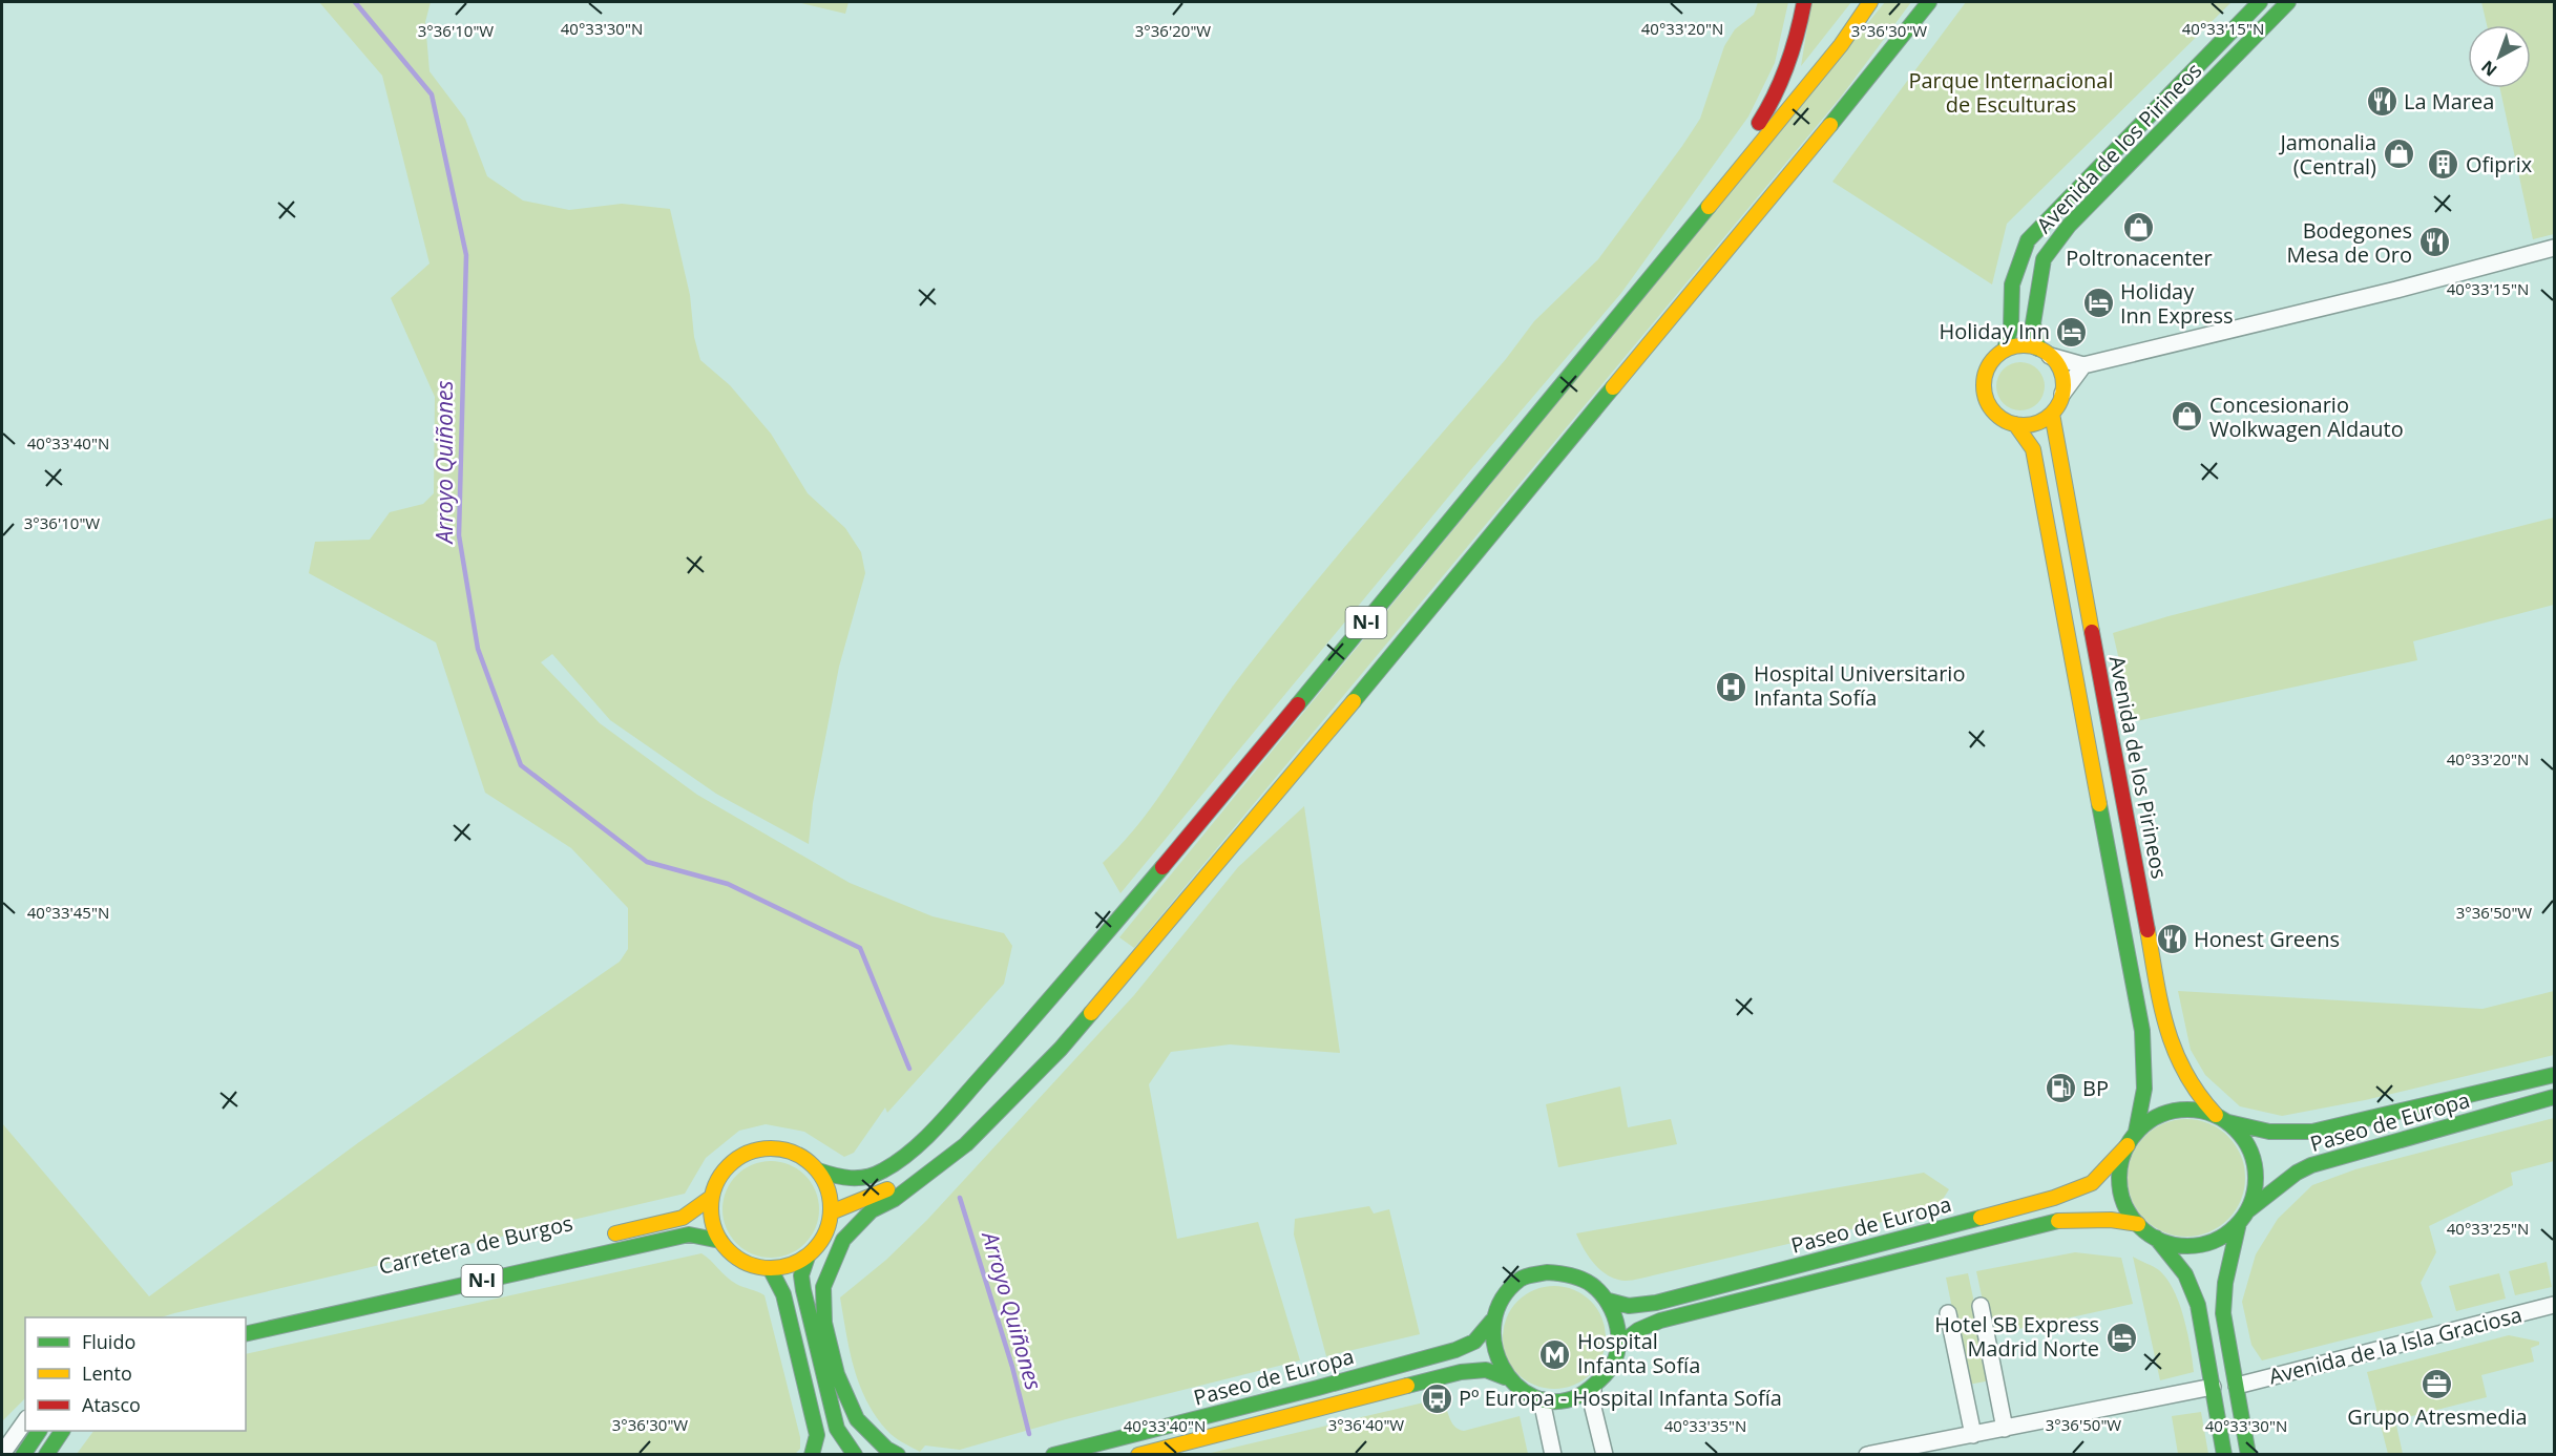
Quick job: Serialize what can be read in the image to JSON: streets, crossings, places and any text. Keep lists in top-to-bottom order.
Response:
{
  "streets": {
    "main road": [
      "Avenida de los Pirineos",
      "N-I",
      "Paseo de Europa",
      "Carretera de Burgos"
    ],
    "street": ["Avenida de la Isla Graciosa"]
  },
  "crossings": [
    ["Avenida de los Pirineos", "Paseo de Europa"],
    ["N-I", "Carretera de Burgos"]
  ],
  "water": ["Arroyo Quiñones"],
  "parks": ["Parque Internacional de Esculturas"],
  "places": {
    "restaurant": ["La Marea", "Bodegones Mesa de Oro", "Honest Greens"],
    "shop": ["Jamonalia (Central)", "Poltronacenter", "Concesionario Wolkwagen Aldauto"],
    "building": ["Ofiprix"],
    "hotel": ["Holiday Inn Express", "Holiday Inn", "Hotel SB Express Madrid Norte"],
    "hospital": ["Hospital Universitario Infanta Sofía"],
    "fuel station": ["BP"],
    "metro station": ["Hospital Infanta Sofía"],
    "office": ["Grupo Atresmedia"],
    "bus stop": ["Pº Europa - Hospital Infanta Sofía"]
  },
  "legend": ["Fluido", "Lento", "Atasco"],
  "north": "bottom left",
  "coordinates": [
    "40°33'30\"N",
    "40°33'20\"N",
    "40°33'15\"N",
    "3°36'10\"W",
    "3°36'20\"W",
    "3°36'30\"W",
    "40°33'40\"N",
    "3°36'50\"W",
    "40°33'45\"N",
    "40°33'25\"N",
    "3°36'40\"W",
    "40°33'35\"N"
  ]
}
